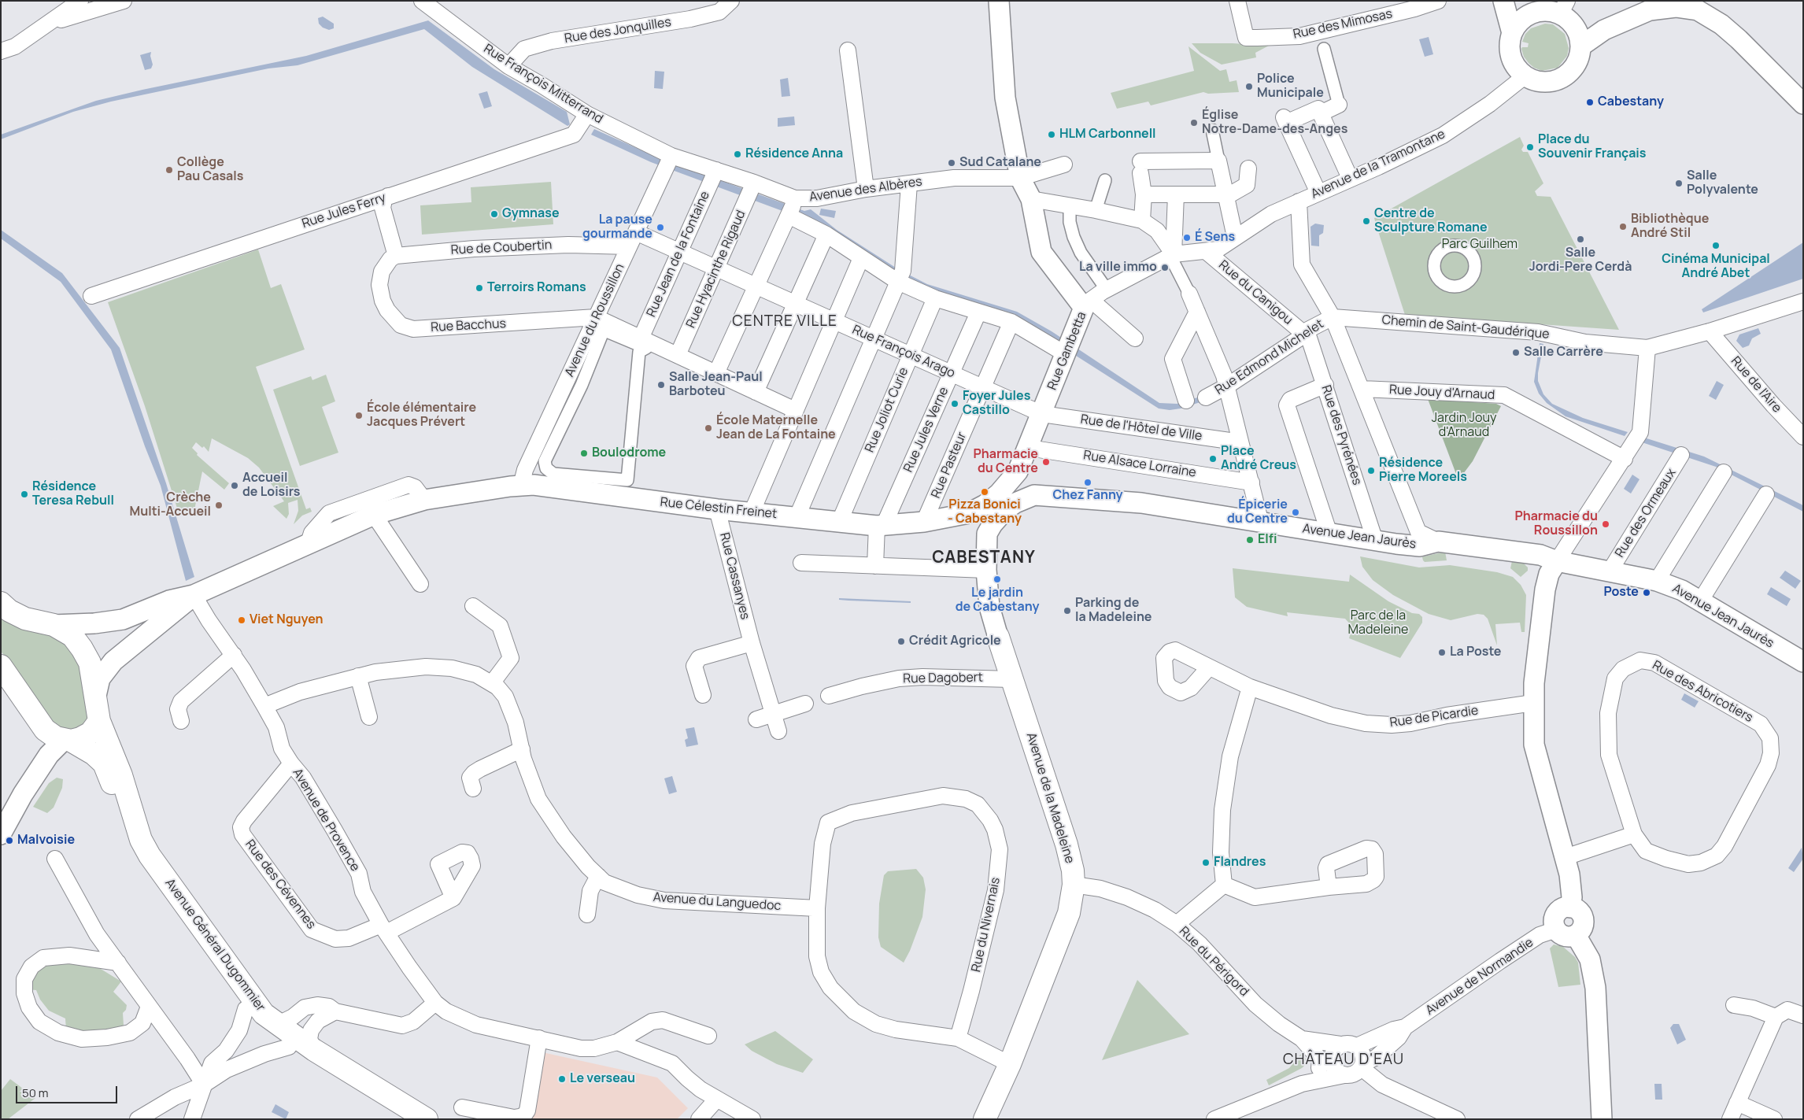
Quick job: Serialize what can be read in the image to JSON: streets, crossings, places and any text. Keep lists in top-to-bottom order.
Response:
{
  "streets": {
    "main road": ["Avenue de la Madeleine", "Avenue Général Dugommier"],
    "street": [
      "Rue des Mimosas",
      "Rue des Jonquilles",
      "Rue François Mitterrand",
      "Avenue de la Tramontane",
      "Avenue des Albères",
      "Rue Jules Ferry",
      "Rue de Coubertin",
      "Rue Jean de la Fontaine",
      "Rue Hyacinthe Rigaud",
      "Rue du Canigou",
      "Avenue du Roussillon",
      "Rue Bacchus",
      "Chemin de Saint-Gaudérique",
      "Rue Gambetta",
      "Rue François Arago",
      "Rue Edmond Michelet",
      "Rue de l'Aire",
      "Rue Jouy d'Arnaud",
      "Rue Joliot Curie",
      "Rue de l'Hôtel de Ville",
      "Rue Jules Verne",
      "Rue des Pyrénées",
      "Rue Alsace Lorraine",
      "Rue Pasteur",
      "Rue Célestin Freinet",
      "Rue des Ormeaux",
      "Avenue Jean Jaurès",
      "Rue Cassanyes",
      "Rue Dagobert",
      "Rue des Abricotiers",
      "Rue de Picardie",
      "Avenue de Provence",
      "Rue des Cévennes",
      "Avenue du Languedoc",
      "Rue du Nivernais",
      "Rue du Périgord",
      "Avenue de Normandie"
    ]
  },
  "crossings": [
    ["Rue des Jonquilles", "Rue François Mitterrand"],
    ["Rue François Mitterrand", "Avenue des Albères"],
    ["Rue François Mitterrand", "Rue Jules Ferry"],
    ["Rue François Mitterrand", "Avenue du Roussillon"],
    ["Avenue de la Tramontane", "Rue du Canigou"],
    ["Avenue de la Tramontane", "Rue Gambetta"],
    ["Avenue des Albères", "Rue Jean de la Fontaine"],
    ["Avenue des Albères", "Rue Hyacinthe Rigaud"],
    ["Avenue des Albères", "Avenue du Roussillon"],
    ["Rue de Coubertin", "Avenue du Roussillon"],
    ["Rue de Coubertin", "Rue Bacchus"],
    ["Rue Jean de la Fontaine", "Rue François Arago"],
    ["Rue Hyacinthe Rigaud", "Rue François Arago"],
    ["Rue du Canigou", "Rue Edmond Michelet"],
    ["Rue du Canigou", "Rue des Pyrénées"],
    ["Avenue du Roussillon", "Rue Bacchus"],
    ["Avenue du Roussillon", "Rue François Arago"],
    ["Avenue du Roussillon", "Rue Célestin Freinet"],
    ["Chemin de Saint-Gaudérique", "Rue Edmond Michelet"],
    ["Chemin de Saint-Gaudérique", "Rue de l'Aire"],
    ["Rue Gambetta", "Rue François Arago"],
    ["Rue Gambetta", "Rue de l'Hôtel de Ville"],
    ["Rue Gambetta", "Rue Alsace Lorraine"],
    ["Rue Gambetta", "Rue Célestin Freinet"],
    ["Rue François Arago", "Rue Joliot Curie"],
    ["Rue François Arago", "Rue de l'Hôtel de Ville"],
    ["Rue François Arago", "Rue Jules Verne"],
    ["Rue François Arago", "Rue Pasteur"],
    ["Rue Edmond Michelet", "Rue des Pyrénées"],
    ["Rue Joliot Curie", "Rue Célestin Freinet"],
    ["Rue Jules Verne", "Rue Célestin Freinet"],
    ["Rue des Pyrénées", "Avenue Jean Jaurès"],
    ["Rue Pasteur", "Rue Célestin Freinet"],
    ["Rue Célestin Freinet", "Rue Cassanyes"],
    ["Rue Célestin Freinet", "Avenue de Provence"],
    ["Rue Célestin Freinet", "Avenue Général Dugommier"],
    ["Rue des Ormeaux", "Avenue Jean Jaurès"],
    ["Avenue Jean Jaurès", "Avenue de la Madeleine"],
    ["Rue Dagobert", "Avenue de la Madeleine"],
    ["Avenue de la Madeleine", "Rue du Périgord"],
    ["Avenue de Provence", "Rue des Cévennes"],
    ["Avenue de Provence", "Avenue du Languedoc"],
    ["Avenue du Languedoc", "Rue du Nivernais"],
    ["Rue du Périgord", "Avenue de Normandie"]
  ],
  "districts": ["CENTRE VILLE", "CABESTANY", "CHÂTEAU D'EAU"],
  "parks": ["Parc Guilhem", "Jardin Jouy d'Arnaud", "Parc de la Madeleine"],
  "places": [
    "Police Municipale",
    "Cabestany",
    "Église Notre-Dame-des-Anges",
    "HLM Carbonnell",
    "Place du Souvenir Français",
    "Résidence Anna",
    "Sud Catalane",
    "Collège Pau Casals",
    "Salle Polyvalente",
    "Gymnase",
    "Centre de Sculpture Romane",
    "Bibliothèque André Stil",
    "La pause gourmande",
    "É Sens",
    "Salle Jordi-Pere Cerdà",
    "Cinéma Municipal André Abet",
    "La ville immo",
    "Terroirs Romans",
    "Salle Carrère",
    "Salle Jean-Paul Barboteu",
    "Foyer Jules Castillo",
    "École élémentaire Jacques Prévert",
    "École Maternelle Jean de La Fontaine",
    "Boulodrome",
    "Place André Creus",
    "Pharmacie du Centre",
    "Résidence Pierre Moreels",
    "Chez Fanny",
    "Accueil de Loisirs",
    "Pizza Bonici - Cabestany",
    "Résidence Teresa Rebull",
    "Crèche Multi-Accueil",
    "Épicerie du Centre",
    "Pharmacie du Roussillon",
    "Elfi",
    "Le jardin de Cabestany",
    "Poste",
    "Parking de la Madeleine",
    "Viet Nguyen",
    "Crédit Agricole",
    "La Poste",
    "Malvoisie",
    "Flandres",
    "Le verseau"
  ],
  "scale_bar": "50 m"
}
